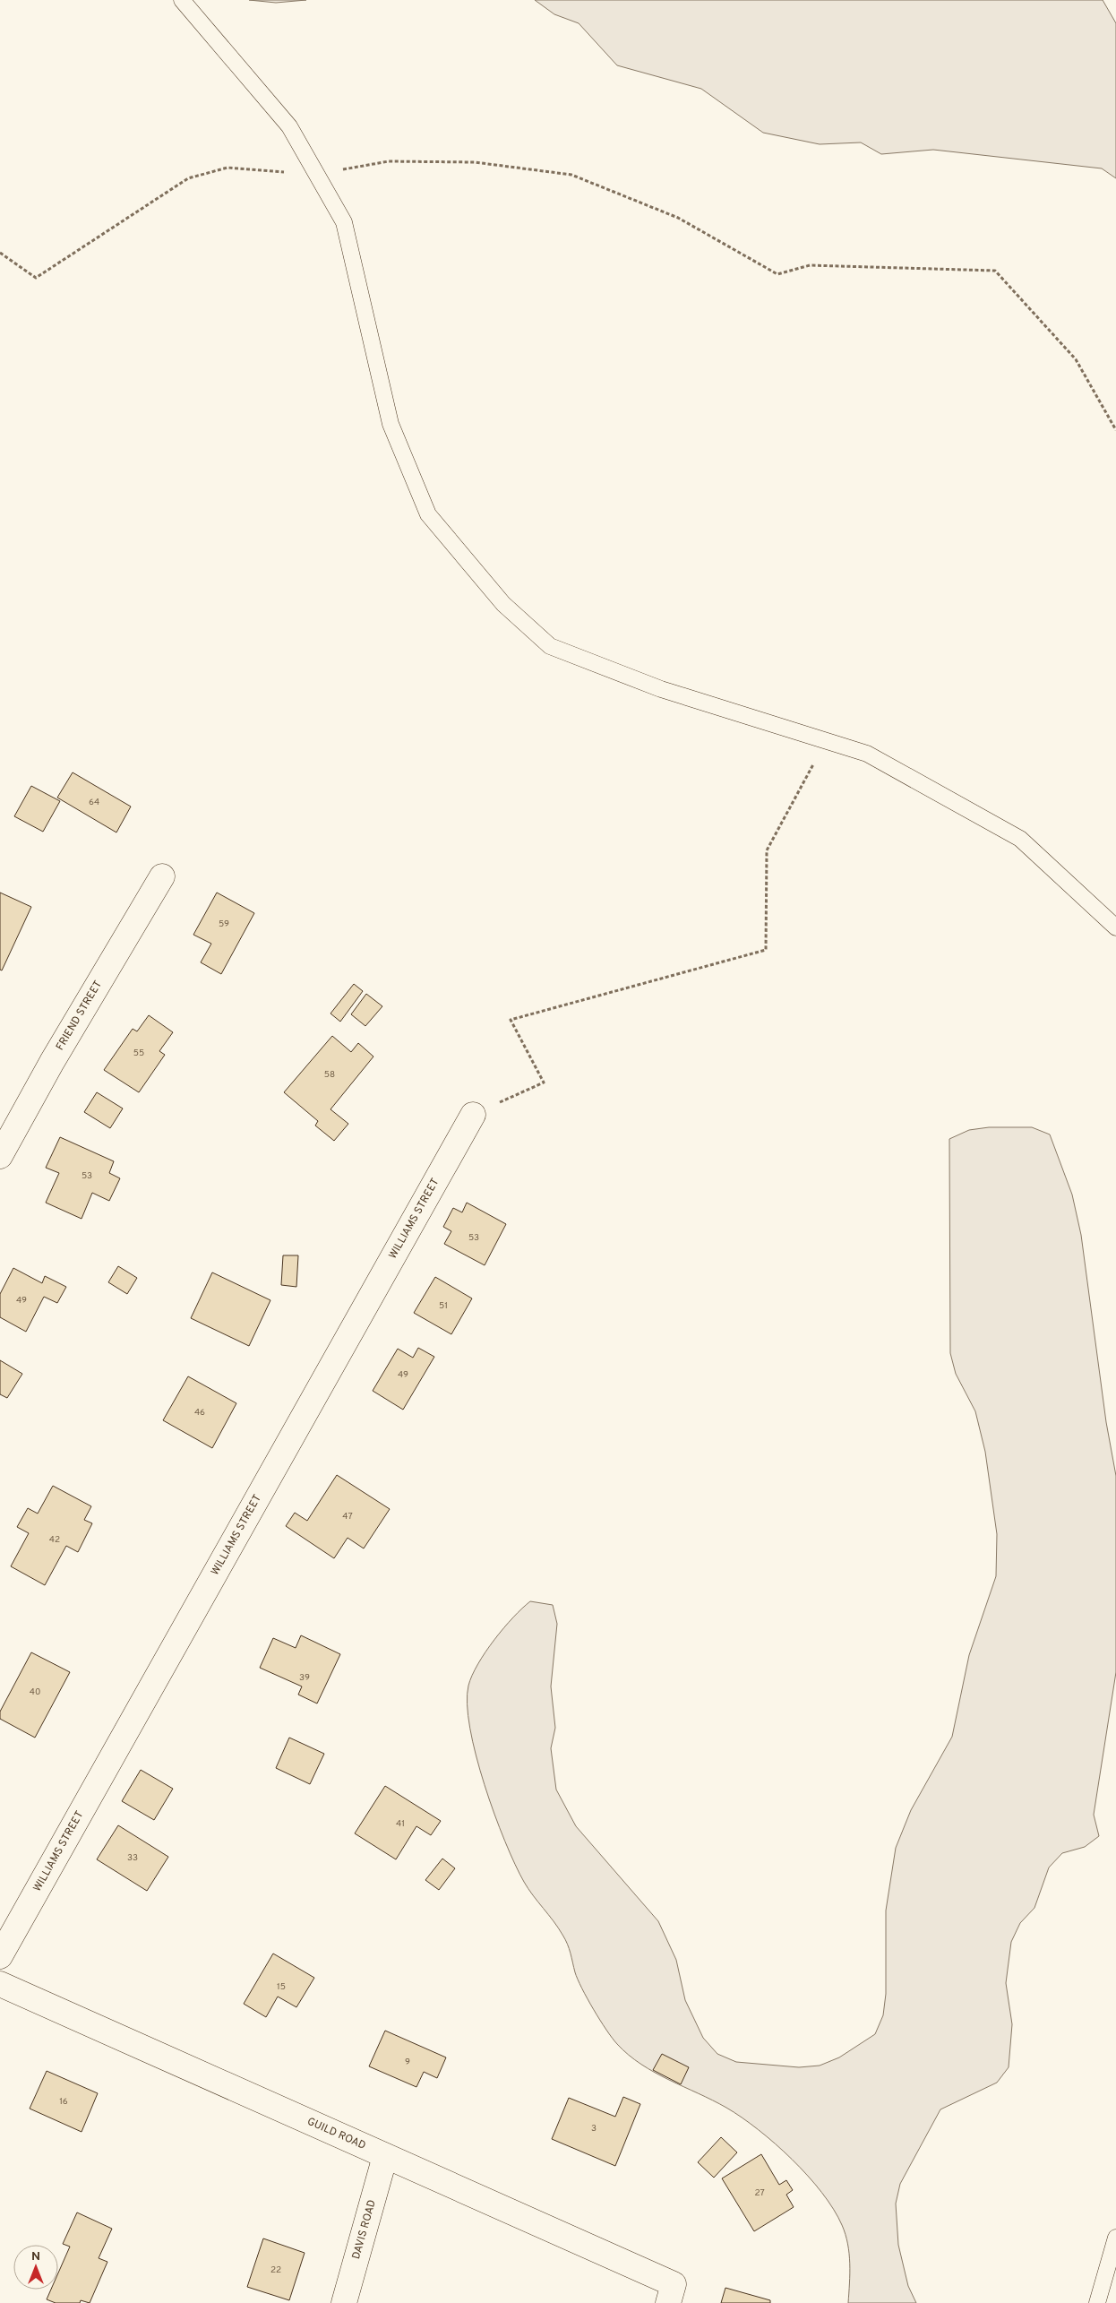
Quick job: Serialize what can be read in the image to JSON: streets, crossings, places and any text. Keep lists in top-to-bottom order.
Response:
{
  "streets": {
    "street": [
      "FRIEND STREET",
      "WILLIAMS STREET",
      "GUILD ROAD",
      "DAVIS ROAD"
    ]
  },
  "crossings": [
    ["GUILD ROAD", "DAVIS ROAD"]
  ],
  "house_numbers": [
    "64",
    "59",
    "55",
    "58",
    "53",
    "53",
    "49",
    "51",
    "49",
    "46",
    "47",
    "42",
    "39",
    "40",
    "41",
    "33",
    "15",
    "9",
    "16",
    "3",
    "27",
    "22"
  ],
  "north": "top"
}
